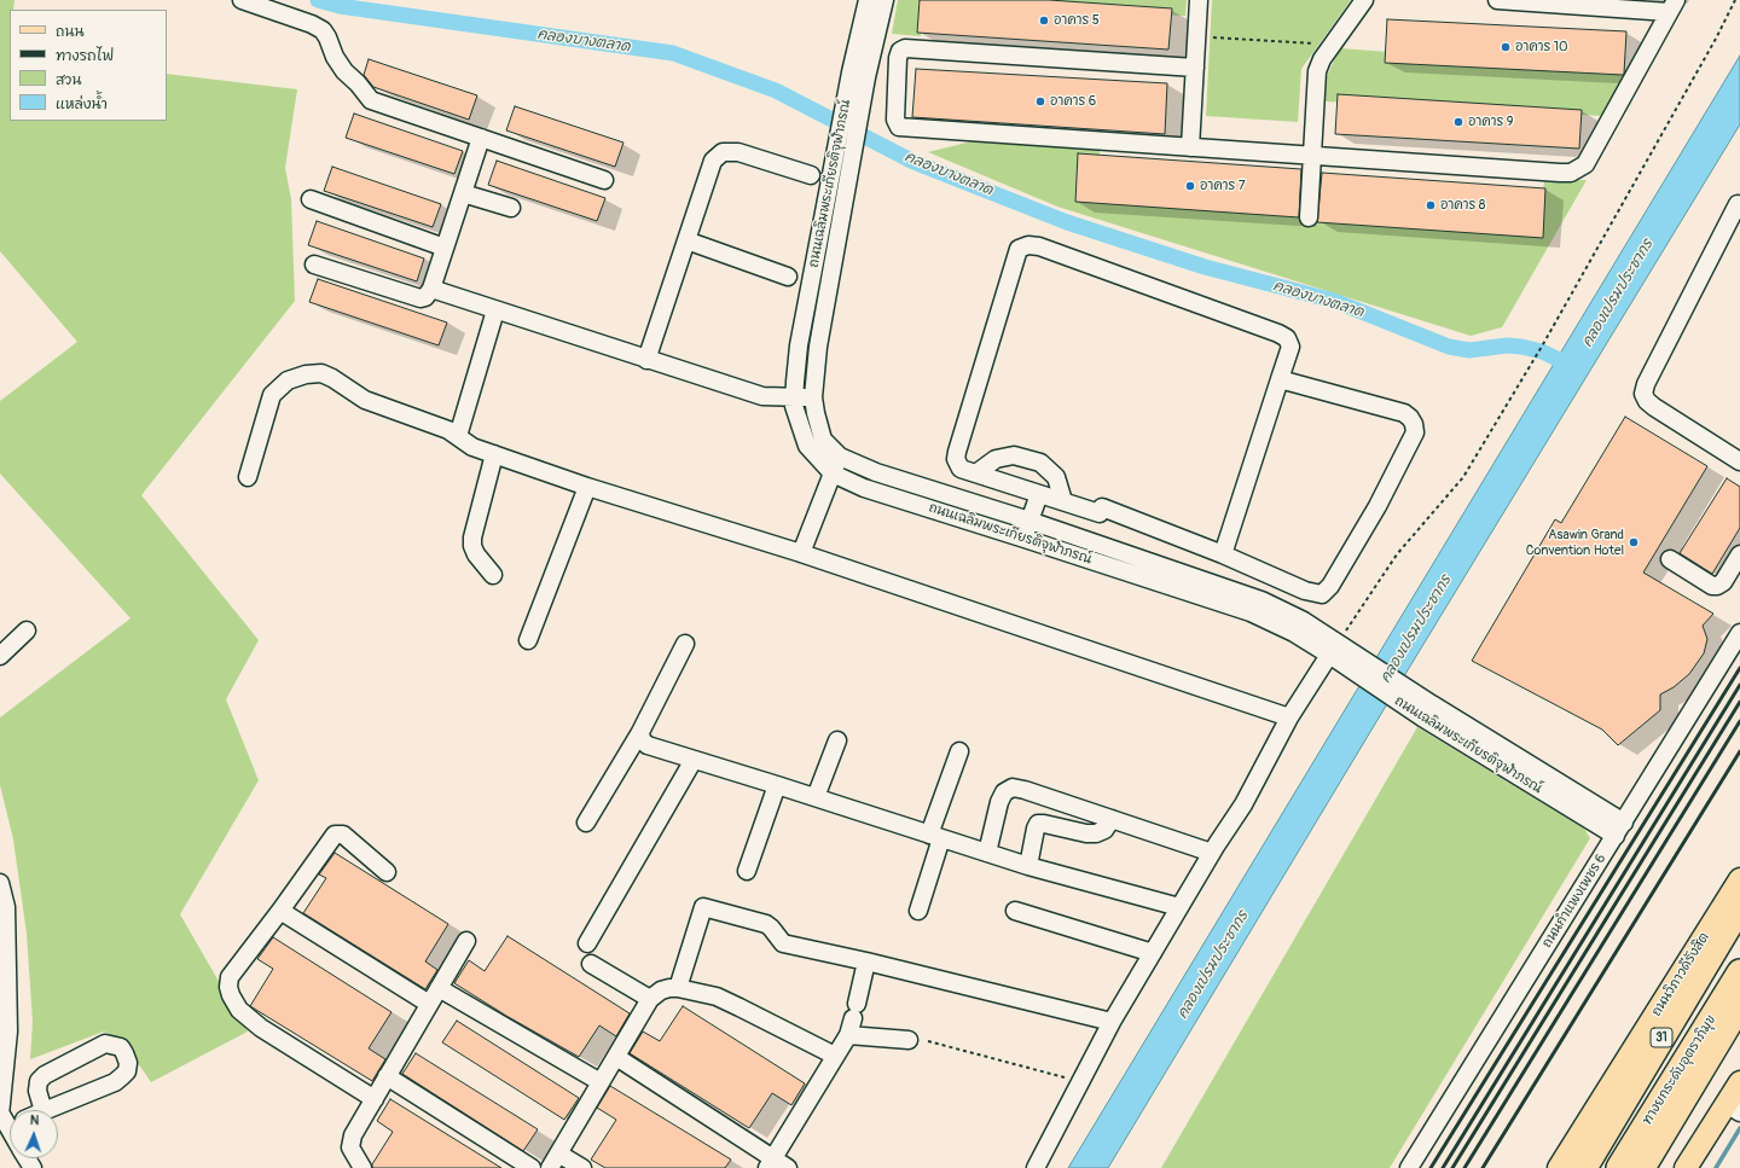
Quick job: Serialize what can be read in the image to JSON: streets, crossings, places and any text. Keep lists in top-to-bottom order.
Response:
{
  "streets": {
    "highway": ["ถนนวิภาวดีรังสิต", "31", "ทางยกระดับอุตราภิมุข"],
    "street": ["ถนนเฉลิมพระเกียรติจุฬาภรณ์", "ถนนกำแพงเพชร 6"]
  },
  "crossings": [
    ["ถนนเฉลิมพระเกียรติจุฬาภรณ์", "ถนนกำแพงเพชร 6"]
  ],
  "water": ["คลองบางตลาด", "คลองเปรมประชากร"],
  "places": [
    "อาคาร 5",
    "อาคาร 10",
    "อาคาร 6",
    "อาคาร 9",
    "อาคาร 7",
    "อาคาร 8",
    "Asawin Grand Convention Hotel"
  ],
  "legend": [
    "ถนน",
    "ทางรถไฟ",
    "สวน",
    "แหล่งน้ำ"
  ],
  "north": "top"
}
